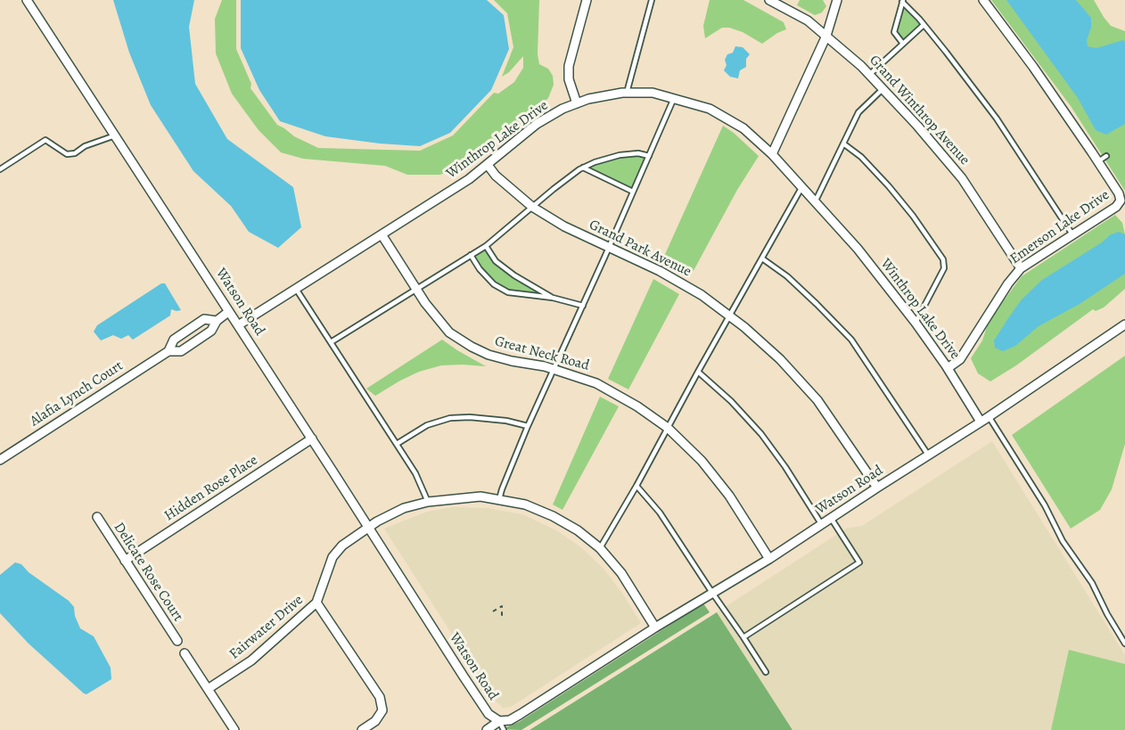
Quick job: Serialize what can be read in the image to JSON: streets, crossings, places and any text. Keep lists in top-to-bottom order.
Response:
{
  "streets": {
    "street": [
      "Grand Winthrop Avenue",
      "Winthrop Lake Drive",
      "Emerson Lake Drive",
      "Grand Park Avenue",
      "Watson Road",
      "Great Neck Road",
      "Alafia Lynch Court",
      "Hidden Rose Place",
      "Delicate Rose Court",
      "Fairwater Drive"
    ]
  },
  "crossings": [
    ["Grand Winthrop Avenue", "Emerson Lake Drive"],
    ["Winthrop Lake Drive", "Emerson Lake Drive"],
    ["Winthrop Lake Drive", "Grand Park Avenue"],
    ["Winthrop Lake Drive", "Watson Road"],
    ["Winthrop Lake Drive", "Great Neck Road"],
    ["Grand Park Avenue", "Watson Road"],
    ["Watson Road", "Great Neck Road"],
    ["Watson Road", "Hidden Rose Place"],
    ["Watson Road", "Fairwater Drive"],
    ["Hidden Rose Place", "Delicate Rose Court"]
  ]
}
